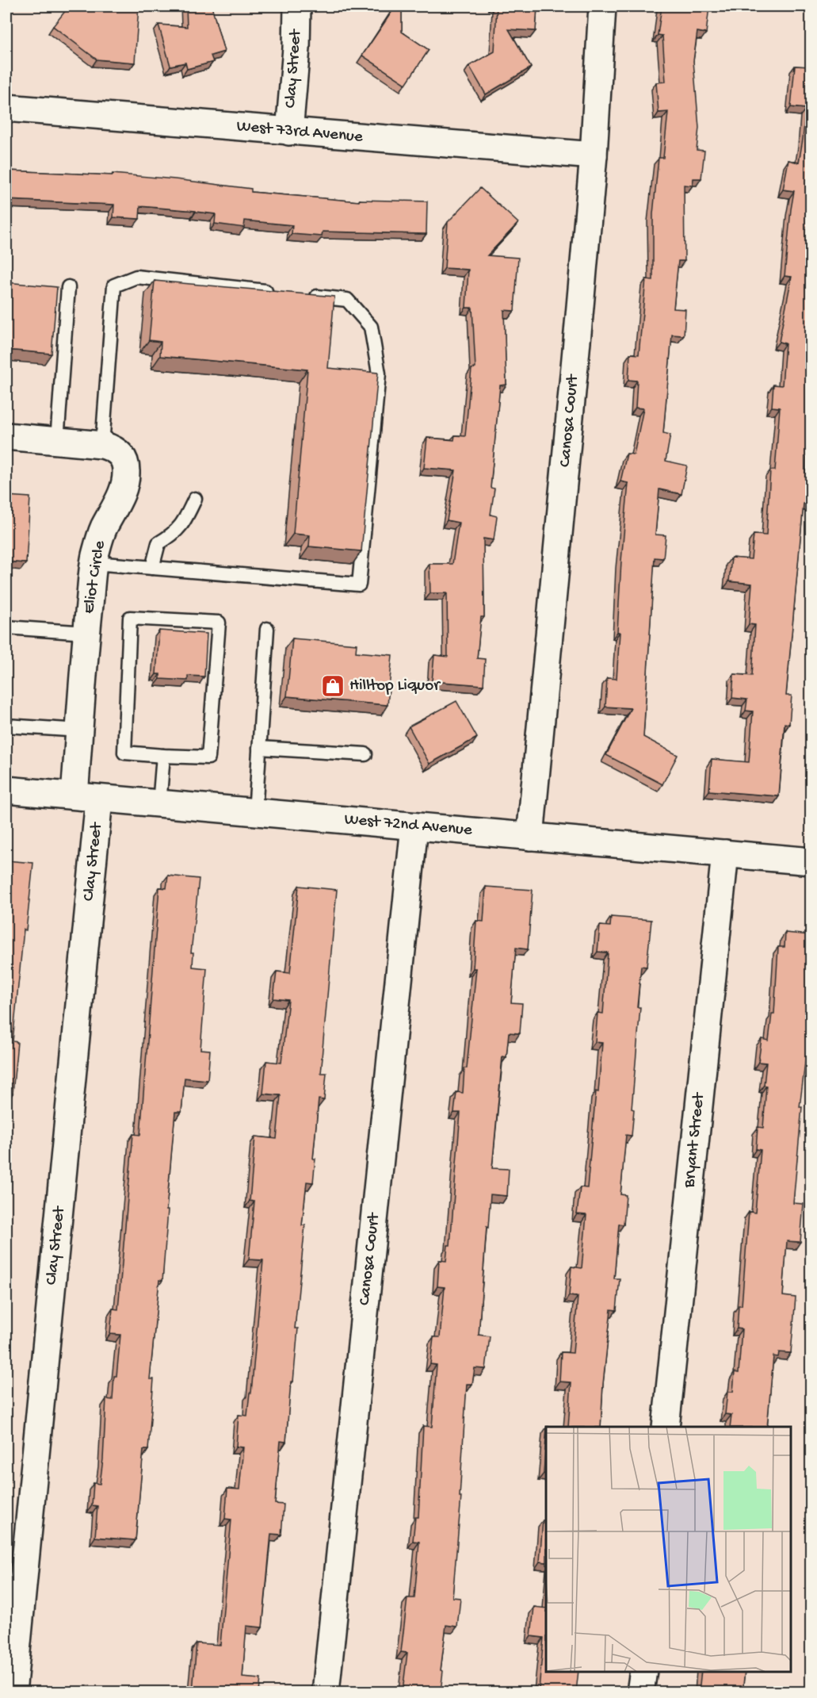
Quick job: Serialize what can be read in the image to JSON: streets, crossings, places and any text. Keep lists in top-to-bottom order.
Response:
{
  "streets": {
    "street": [
      "Clay Street",
      "West 73rd Avenue",
      "Canosa Court",
      "Eliot Circle",
      "West 72nd Avenue",
      "Bryant Street"
    ]
  },
  "crossings": [
    ["Clay Street", "West 73rd Avenue"],
    ["Clay Street", "Eliot Circle"],
    ["Clay Street", "West 72nd Avenue"],
    ["West 73rd Avenue", "Canosa Court"],
    ["Canosa Court", "West 72nd Avenue"],
    ["Eliot Circle", "West 72nd Avenue"],
    ["West 72nd Avenue", "Bryant Street"]
  ],
  "places": {
    "shop": ["Hilltop Liquor"]
  }
}
